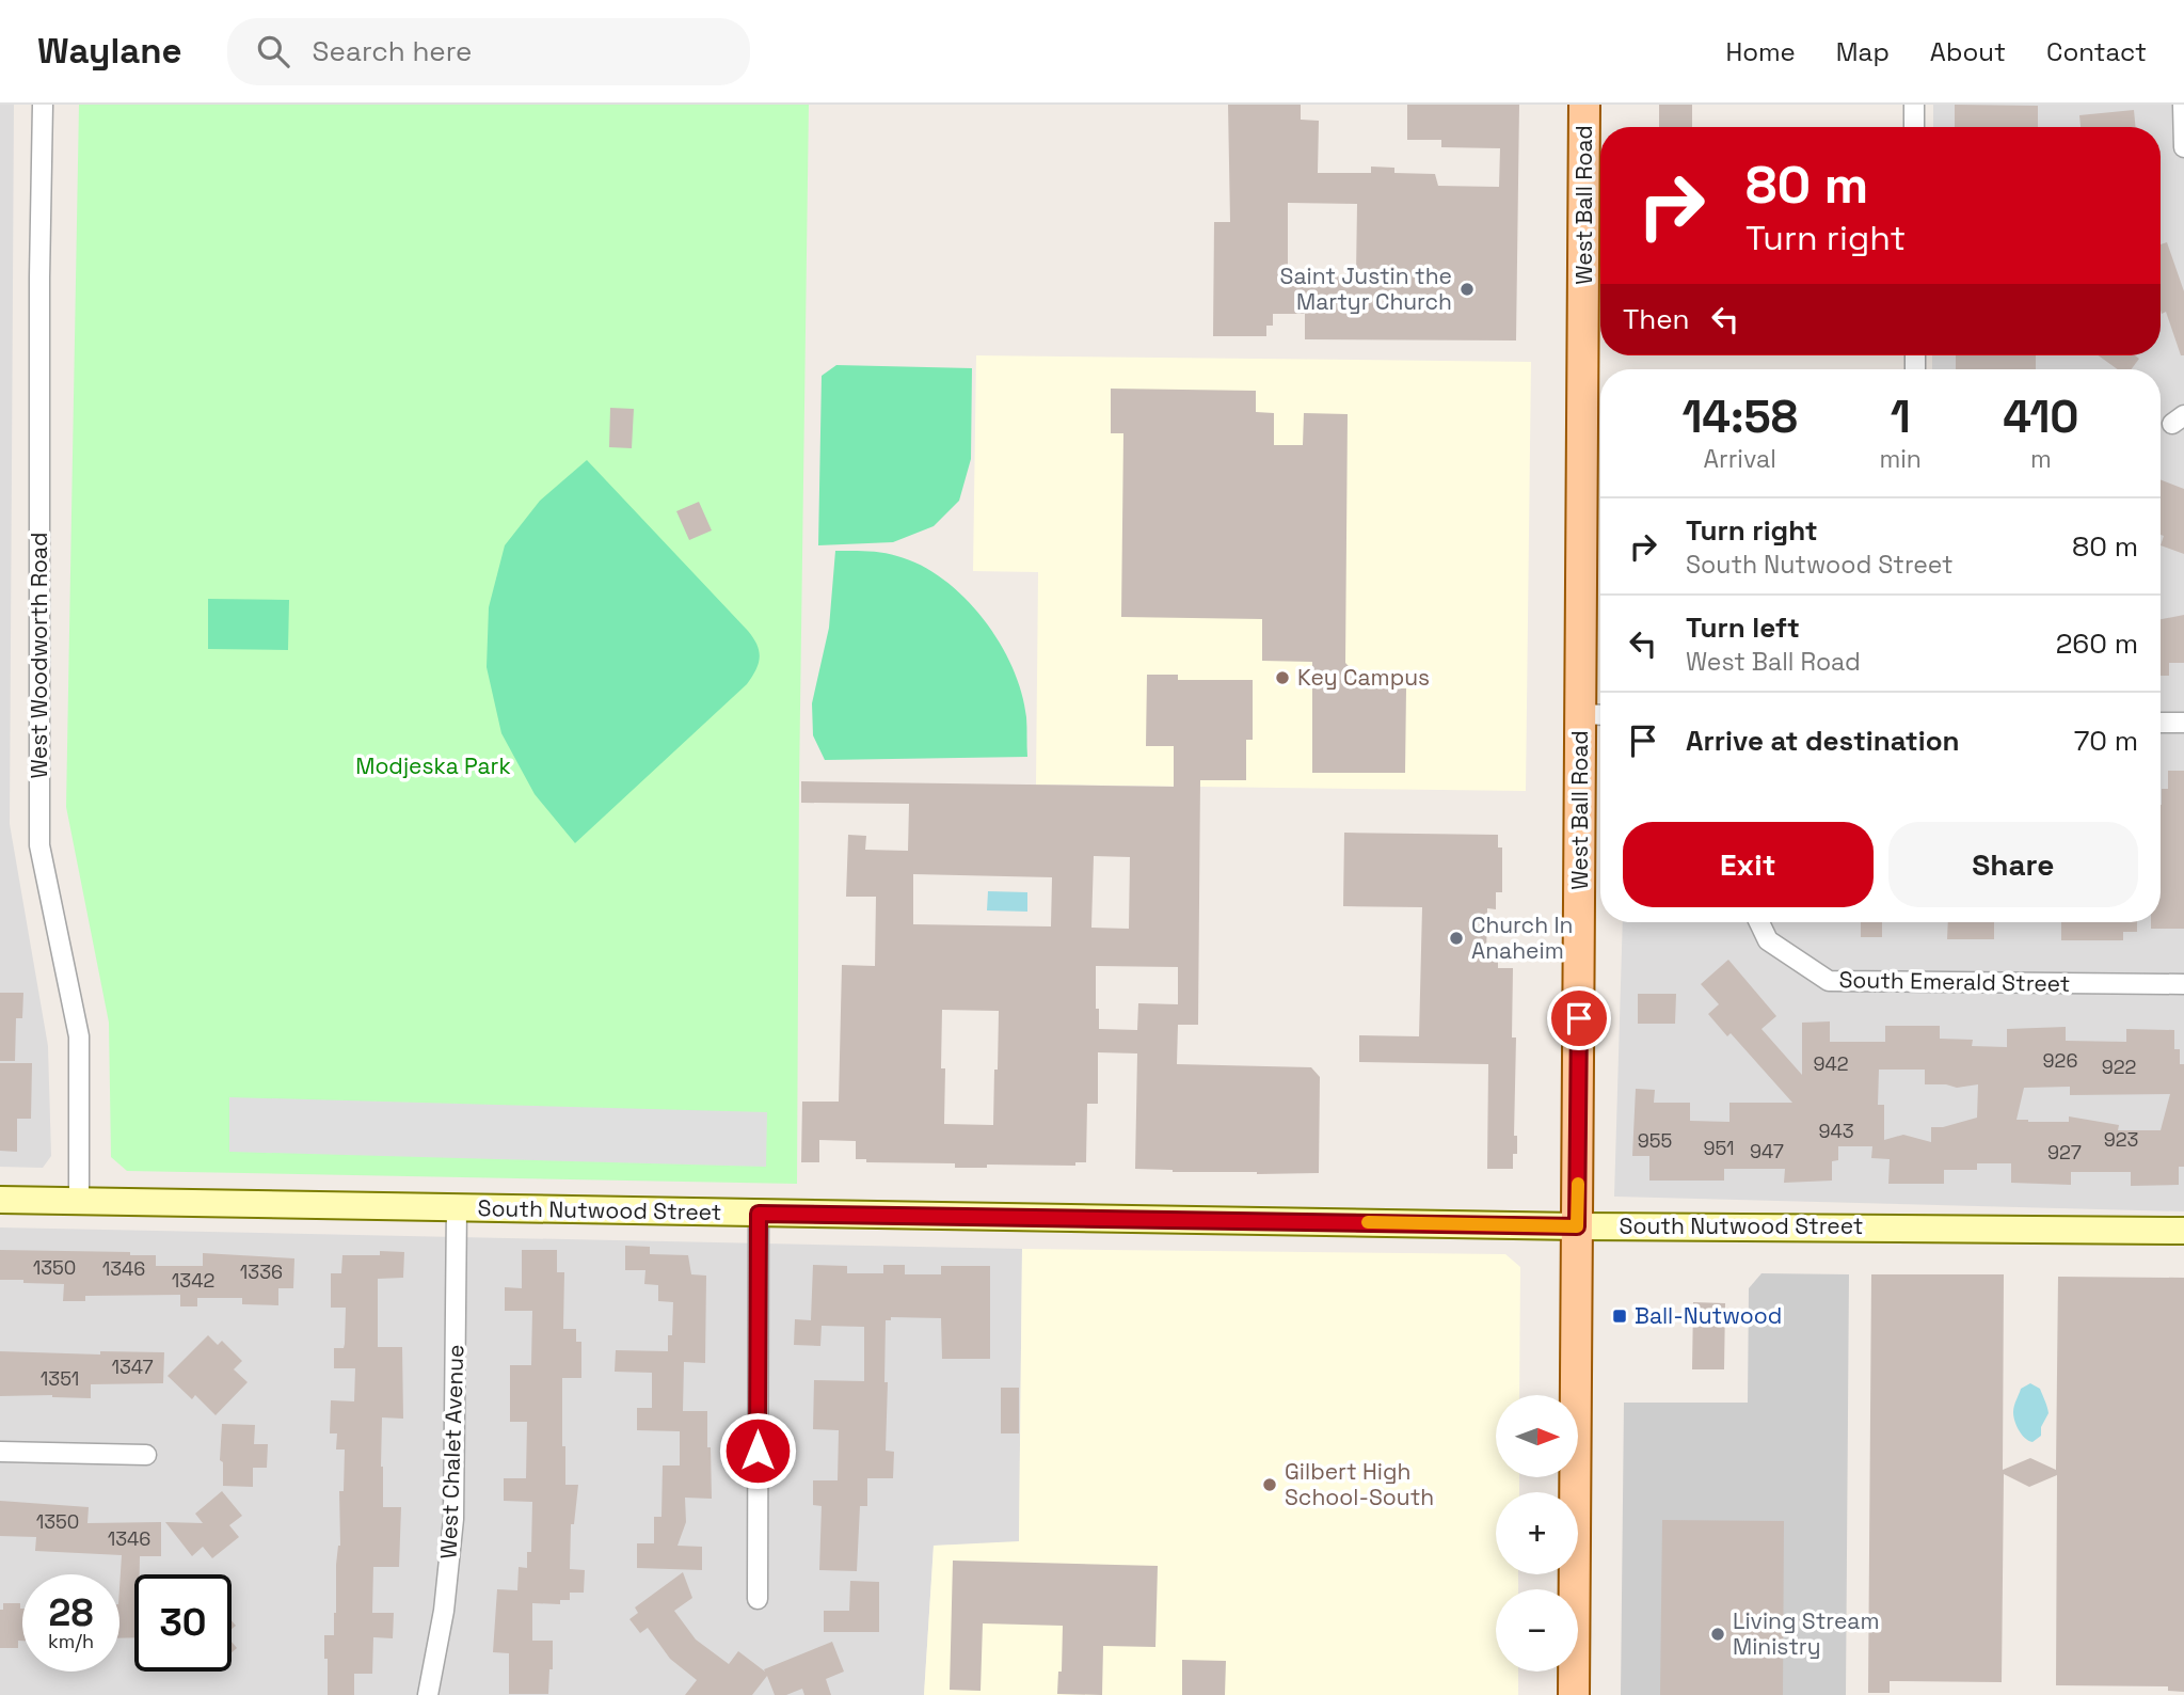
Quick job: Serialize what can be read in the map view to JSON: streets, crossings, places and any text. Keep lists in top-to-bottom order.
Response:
{
  "streets": {
    "main road": ["West Ball Road"],
    "street": [
      "West Woodworth Road",
      "South Emerald Street",
      "South Nutwood Street",
      "West Chalet Avenue"
    ]
  },
  "crossings": [
    ["West Ball Road", "South Nutwood Street"],
    ["West Woodworth Road", "South Nutwood Street"],
    ["South Nutwood Street", "West Chalet Avenue"]
  ],
  "parks": ["Modjeska Park"],
  "places": {
    "other": [
      "Saint Justin the Martyr Church",
      "Key Campus",
      "Church In Anaheim",
      "Gilbert High School-South",
      "Living Stream Ministry"
    ],
    "transit": ["Ball-Nutwood"]
  },
  "house_numbers": [
    "926",
    "942",
    "922",
    "943",
    "923",
    "955",
    "951",
    "947",
    "927",
    "1350",
    "1346",
    "1336",
    "1342",
    "1347",
    "1351",
    "1350",
    "1346"
  ],
  "north": "right",
  "page": {
    "header": "Waylane",
    "search": "Search here",
    "nav": [
      "Home",
      "Map",
      "About",
      "Contact"
    ],
    "turn": ["80 m", "Turn right"],
    "then": "Then",
    "eta": [
      "14:58",
      "Arrival",
      "1",
      "min",
      "410",
      "m"
    ],
    "list": [
      {
        "name": "Turn right",
        "note": "South Nutwood Street",
        "value": "80 m"
      },
      {
        "name": "Turn left",
        "note": "West Ball Road",
        "value": "260 m"
      },
      {
        "name": "Arrive at destination",
        "value": "70 m"
      }
    ],
    "buttons": ["Exit", "Share"],
    "map_buttons": ["+", "−"],
    "speed": "28 km/h",
    "limit": "30"
  }
}
